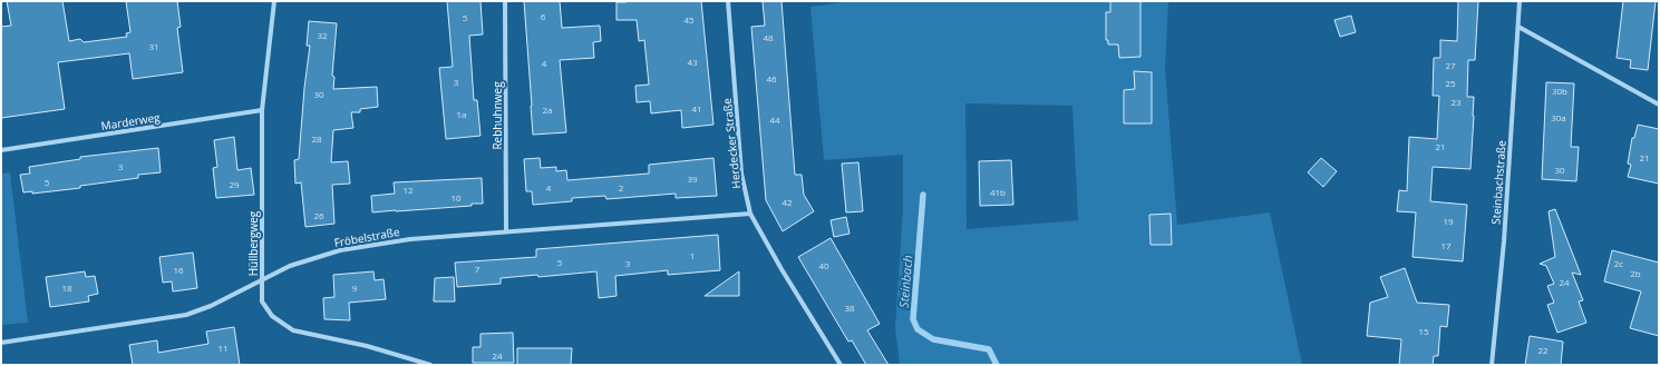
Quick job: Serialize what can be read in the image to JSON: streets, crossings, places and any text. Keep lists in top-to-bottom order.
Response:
{
  "streets": {
    "street": [
      "Rebhuhnweg",
      "Marderweg",
      "Herdecker Straße",
      "Steinbachstraße",
      "Fröbelstraße",
      "Hüllbergweg"
    ]
  },
  "crossings": [
    ["Rebhuhnweg", "Fröbelstraße"],
    ["Marderweg", "Hüllbergweg"],
    ["Herdecker Straße", "Fröbelstraße"],
    ["Fröbelstraße", "Hüllbergweg"]
  ],
  "water": ["Steinbach"],
  "house_numbers": [
    "6",
    "5",
    "45",
    "32",
    "48",
    "31",
    "43",
    "4",
    "27",
    "46",
    "3",
    "25",
    "30b",
    "30",
    "23",
    "41",
    "2a",
    "1a",
    "30a",
    "44",
    "28",
    "21",
    "21",
    "3",
    "30",
    "39",
    "5",
    "29",
    "4",
    "2",
    "12",
    "41b",
    "10",
    "42",
    "26",
    "19",
    "17",
    "1",
    "5",
    "3",
    "2c",
    "40",
    "7",
    "16",
    "2b",
    "24",
    "18",
    "9",
    "38",
    "15",
    "11",
    "22",
    "24"
  ]
}
